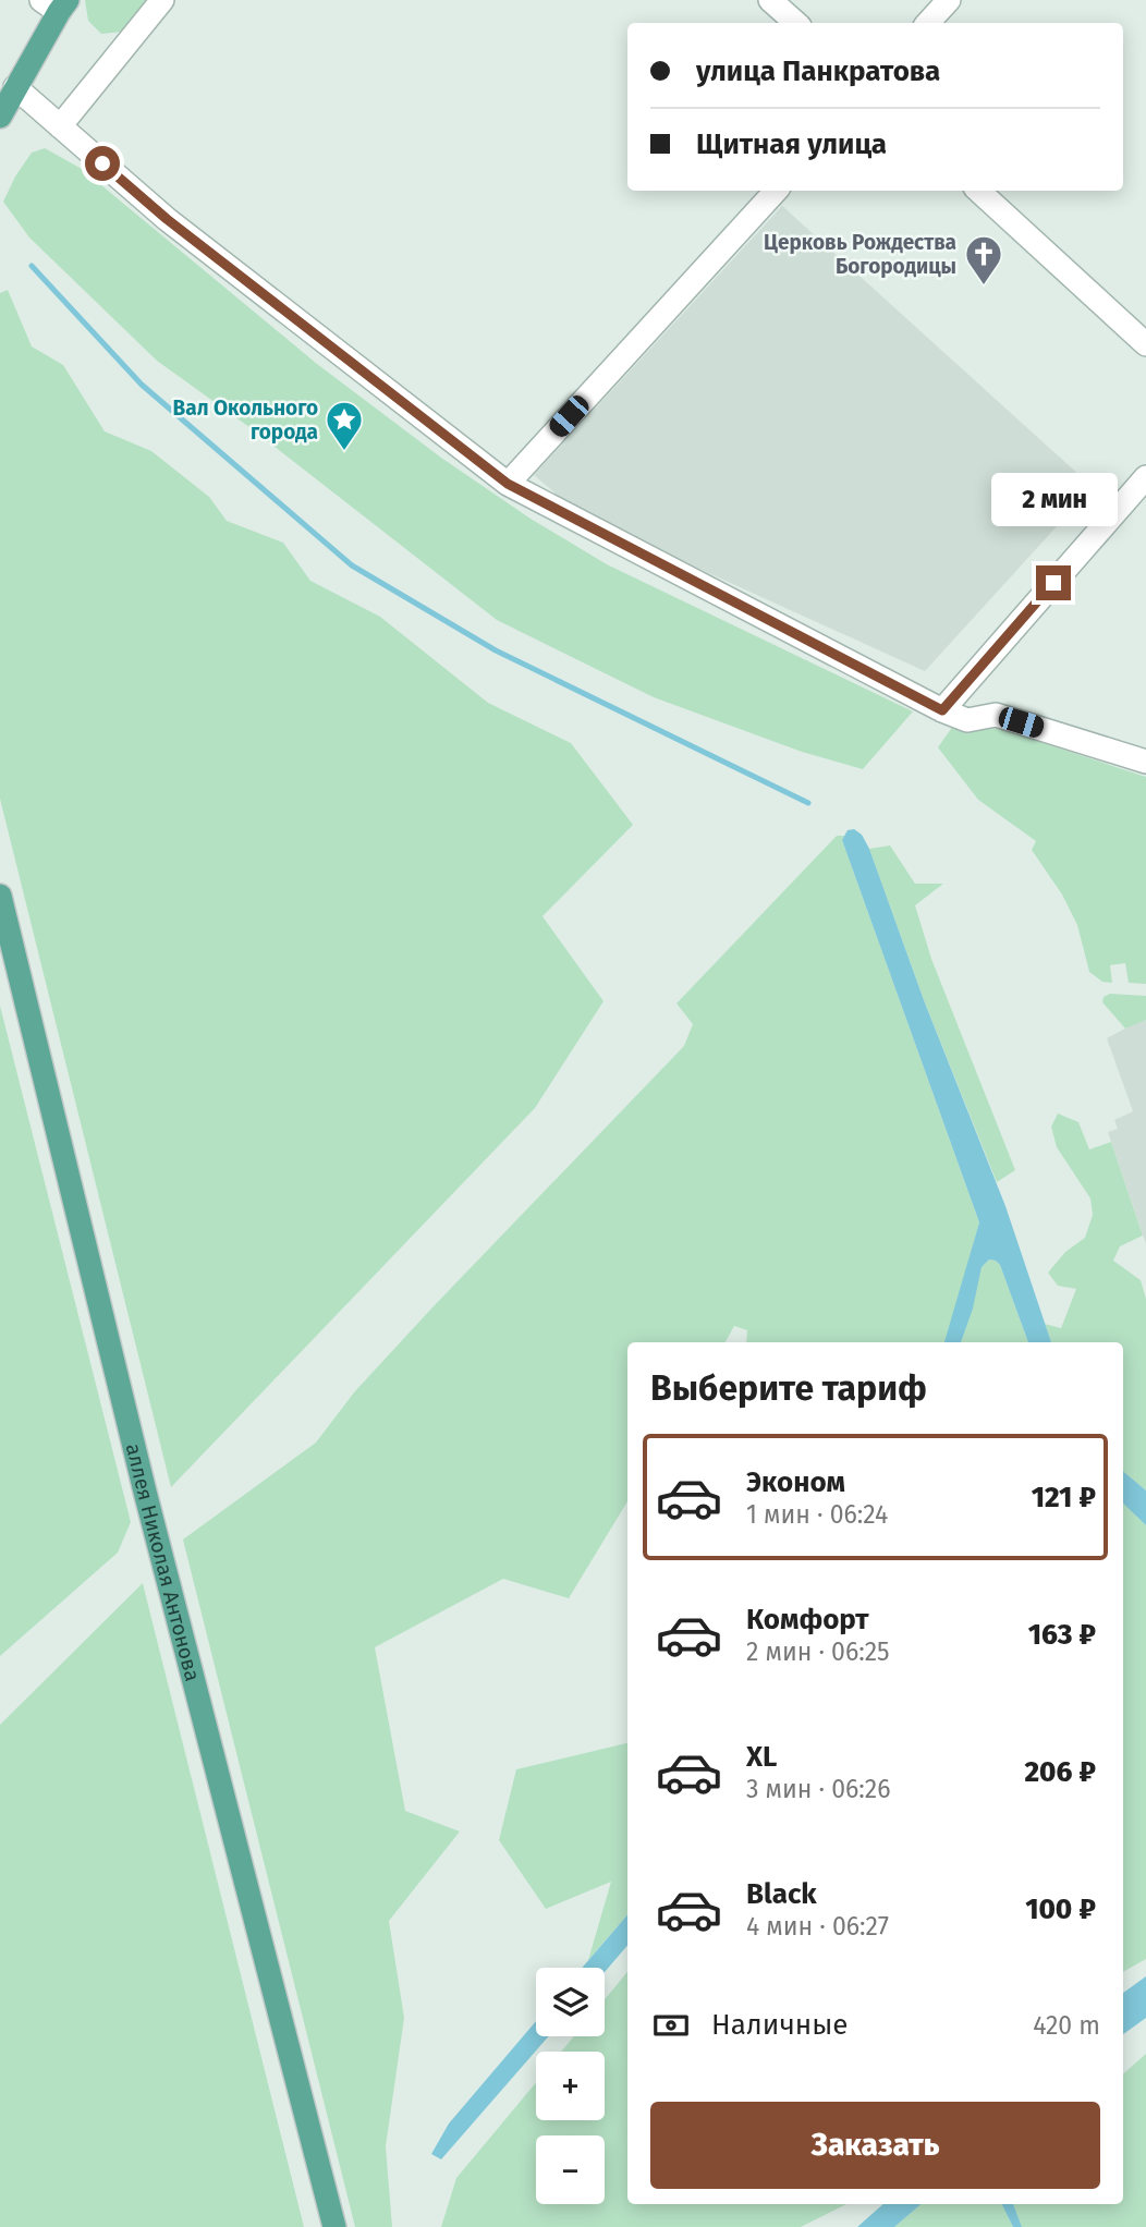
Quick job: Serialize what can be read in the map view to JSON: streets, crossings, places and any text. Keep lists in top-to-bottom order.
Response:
{
  "streets": {
    "main road": ["аллея Николая Антонова"]
  },
  "places": {
    "church": ["Церковь Рождества Богородицы"],
    "place": ["Вал Окольного города"]
  },
  "page": {
    "banner": ["улица Панкратова", "Щитная улица"],
    "bubble": "2 мин",
    "heading": "Выберите тариф",
    "list": [
      {
        "name": "Эконом",
        "note": "1 мин · 06:24",
        "value": "121 ₽"
      },
      {
        "name": "Комфорт",
        "note": "2 мин · 06:25",
        "value": "163 ₽"
      },
      {
        "name": "XL",
        "note": "3 мин · 06:26",
        "value": "206 ₽"
      },
      {
        "name": "Black",
        "note": "4 мин · 06:27",
        "value": "100 ₽"
      }
    ],
    "map_buttons": ["+", "−"],
    "pay": ["Наличные", "420 m"],
    "buttons": "Заказать"
  }
}
